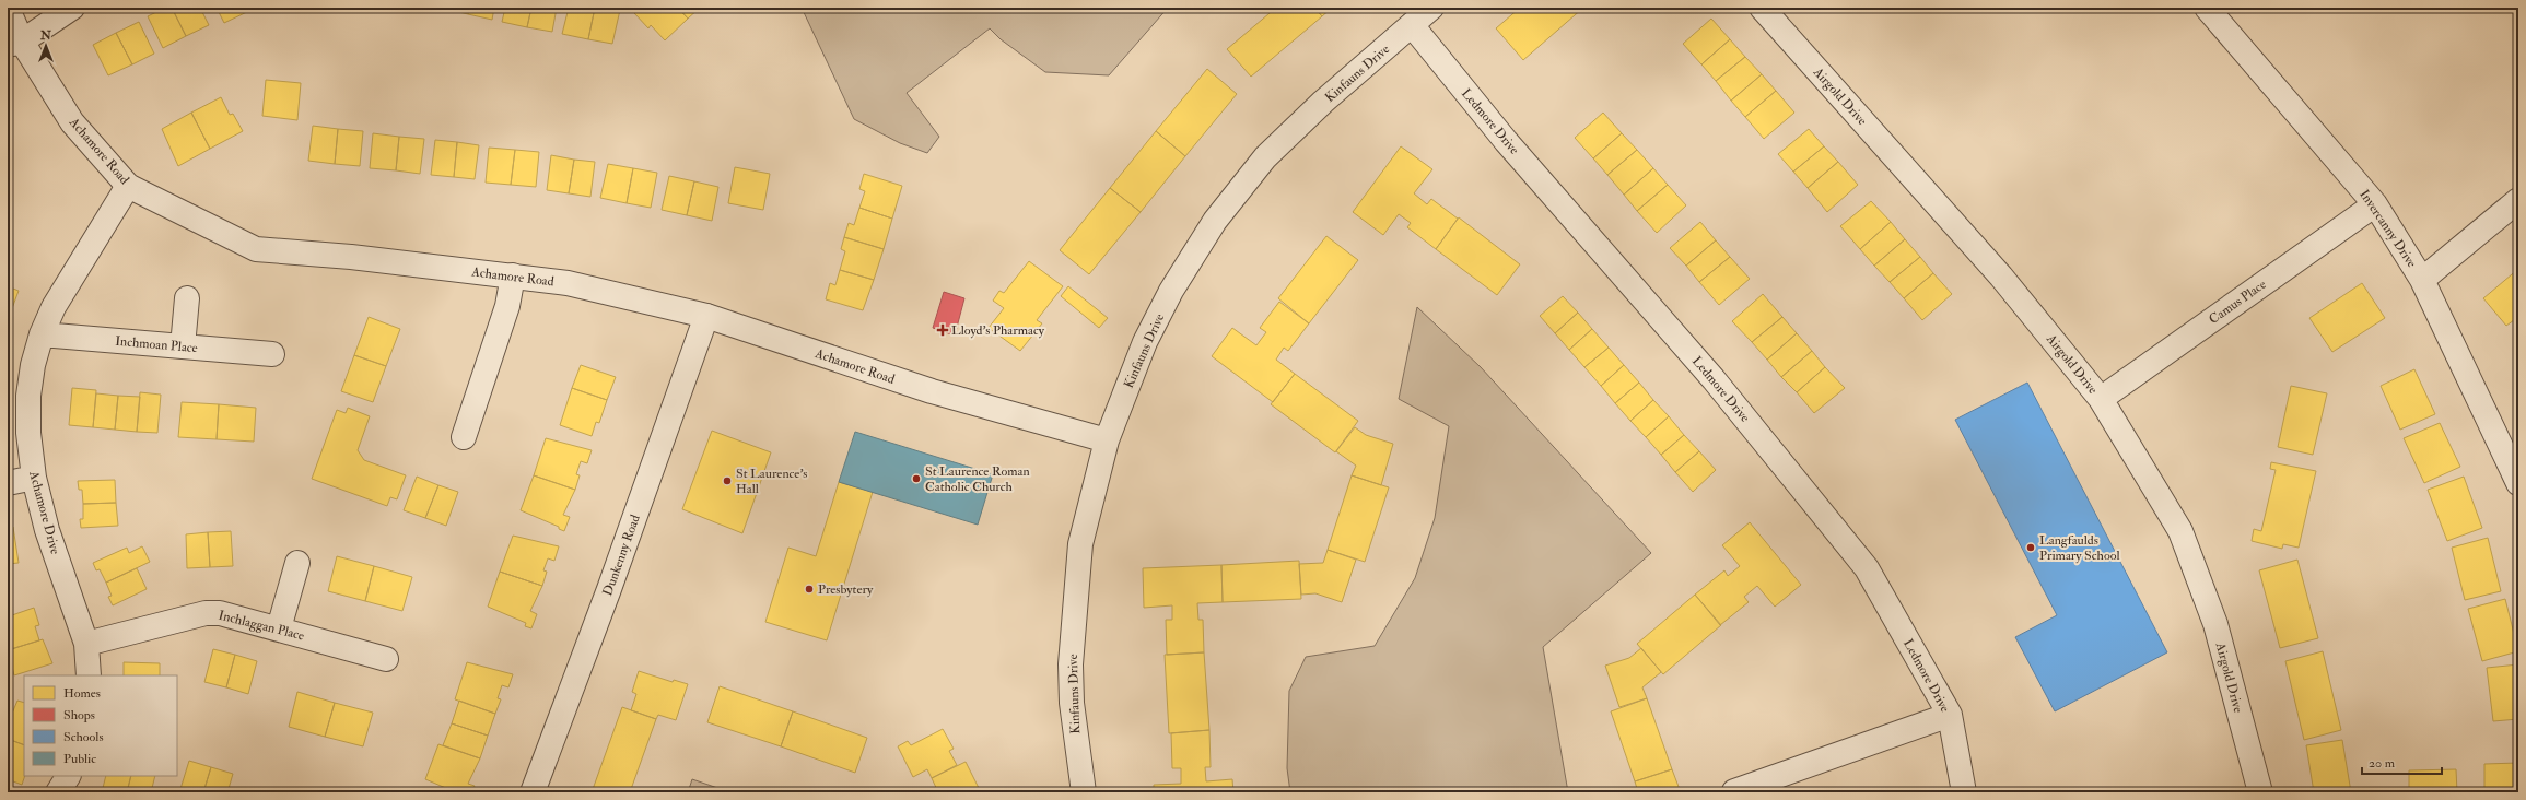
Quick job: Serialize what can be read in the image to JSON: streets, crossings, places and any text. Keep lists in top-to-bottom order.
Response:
{
  "streets": {
    "street": [
      "Kinfauns Drive",
      "Airgold Drive",
      "Ledmore Drive",
      "Achamore Road",
      "Invercanny Drive",
      "Camus Place",
      "Inchmoan Place",
      "Achamore Drive",
      "Dunkenny Road",
      "Inchlaggan Place"
    ]
  },
  "crossings": [
    ["Kinfauns Drive", "Ledmore Drive"],
    ["Kinfauns Drive", "Achamore Road"],
    ["Airgold Drive", "Camus Place"],
    ["Achamore Road", "Achamore Drive"],
    ["Achamore Road", "Dunkenny Road"],
    ["Invercanny Drive", "Camus Place"],
    ["Inchmoan Place", "Achamore Drive"],
    ["Achamore Drive", "Inchlaggan Place"]
  ],
  "places": {
    "health": ["Lloyd's Pharmacy"],
    "other": [
      "St Laurence Roman Catholic Church",
      "St Laurence's Hall",
      "Langfaulds Primary School",
      "Presbytery"
    ]
  },
  "legend": [
    "Homes",
    "Shops",
    "Schools",
    "Public"
  ],
  "scale_bar": "20 m",
  "north": "top"
}
